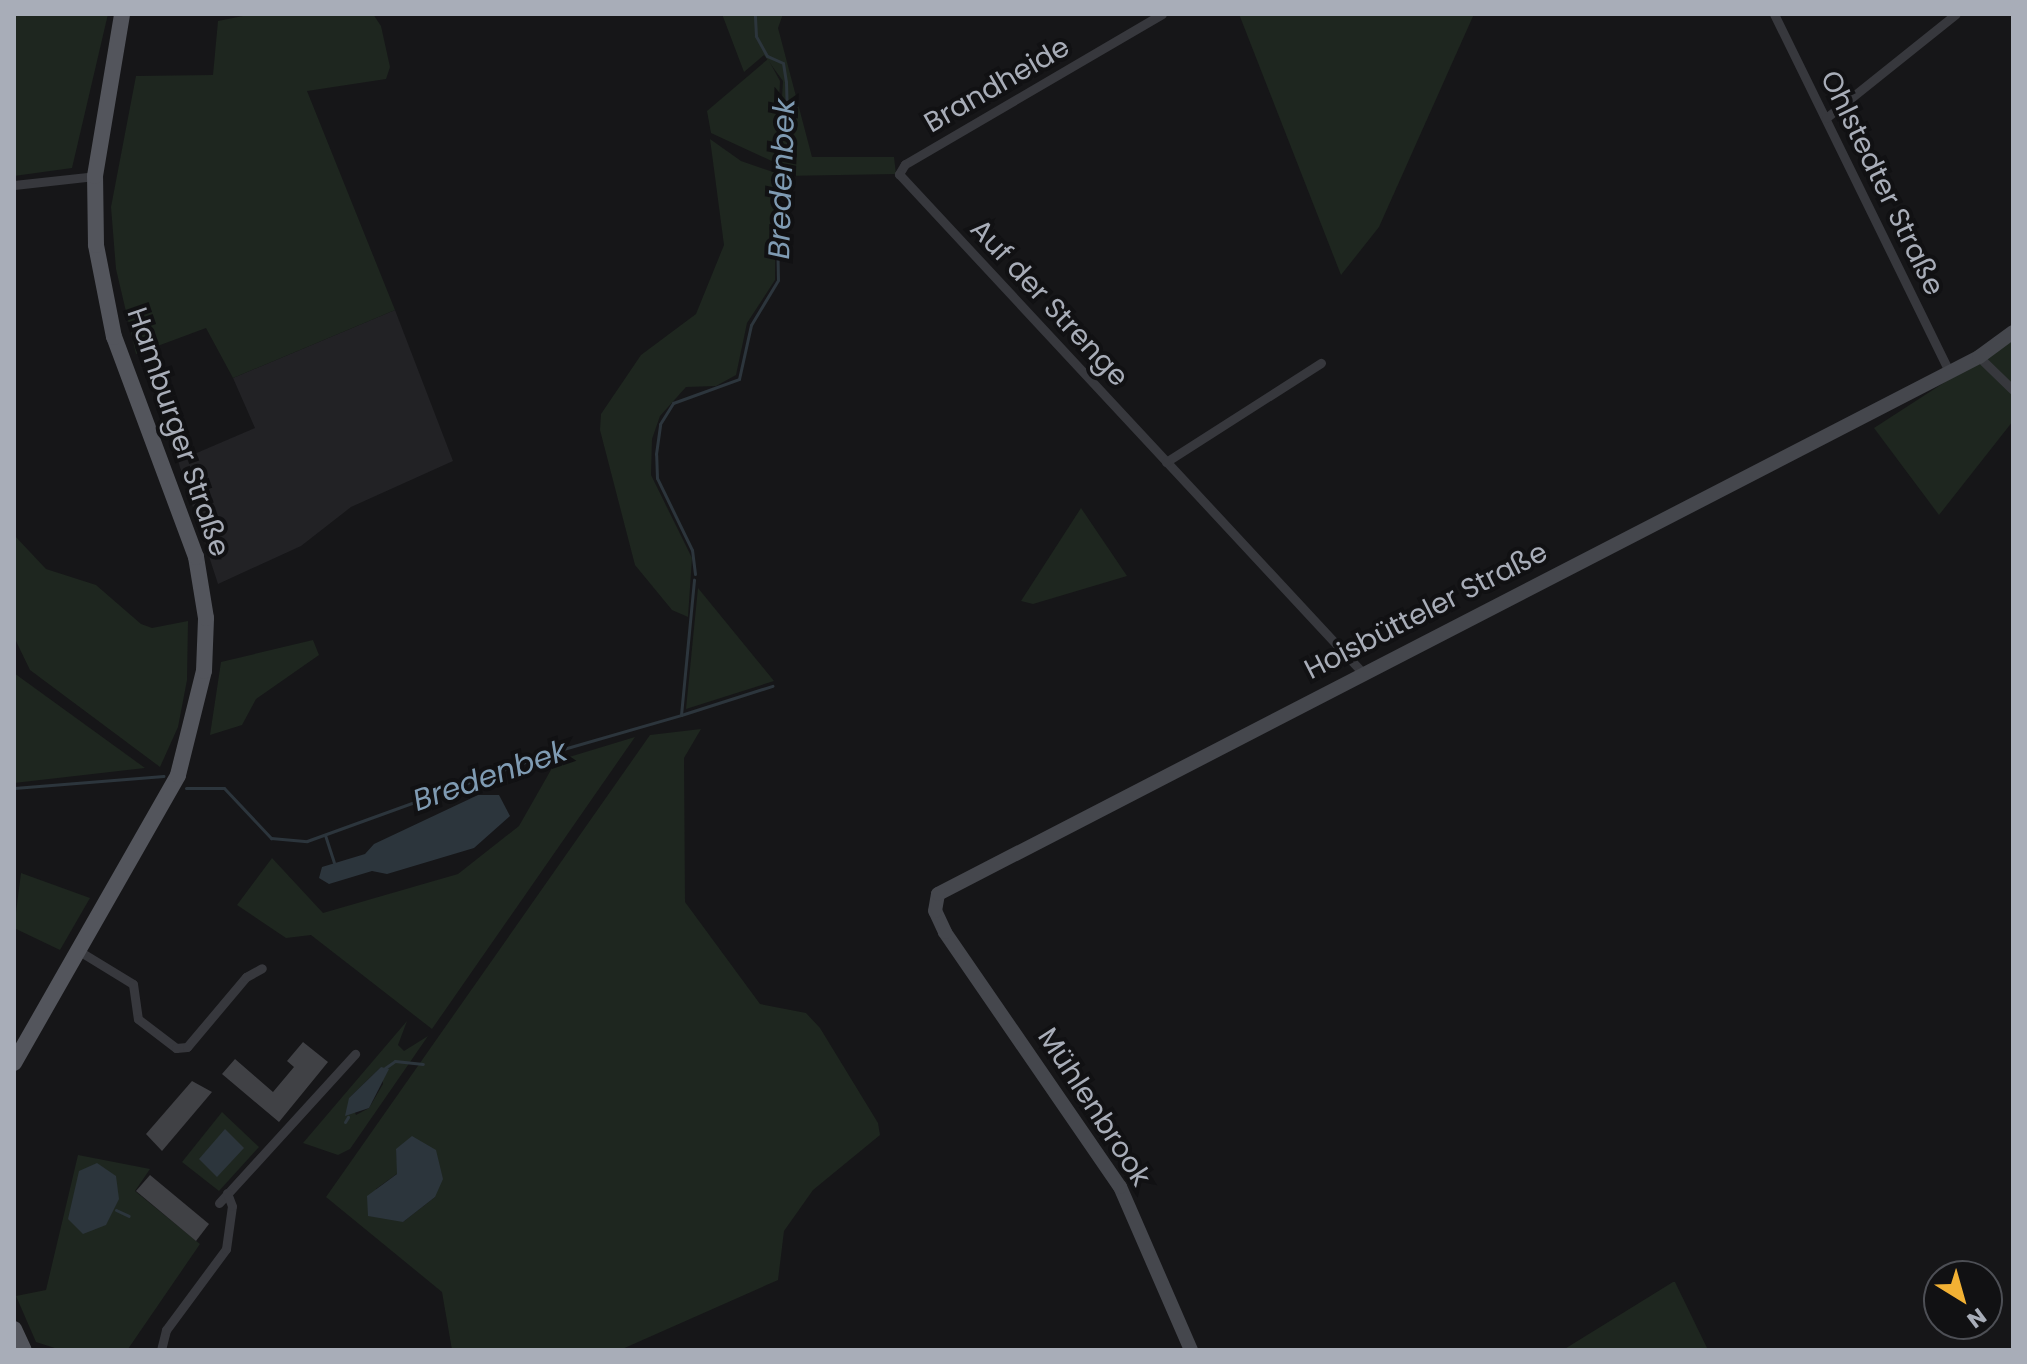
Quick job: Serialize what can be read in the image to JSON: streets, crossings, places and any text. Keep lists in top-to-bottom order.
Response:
{
  "streets": {
    "main road": ["Hamburger Straße"],
    "street": [
      "Brandheide",
      "Ohlstedter Straße",
      "Auf der Strenge",
      "Hoisbütteler Straße",
      "Mühlenbrook"
    ]
  },
  "crossings": [
    ["Brandheide", "Auf der Strenge"],
    ["Ohlstedter Straße", "Hoisbütteler Straße"],
    ["Auf der Strenge", "Hoisbütteler Straße"],
    ["Hoisbütteler Straße", "Mühlenbrook"]
  ],
  "water": ["Bredenbek"],
  "north": "bottom right"
}
